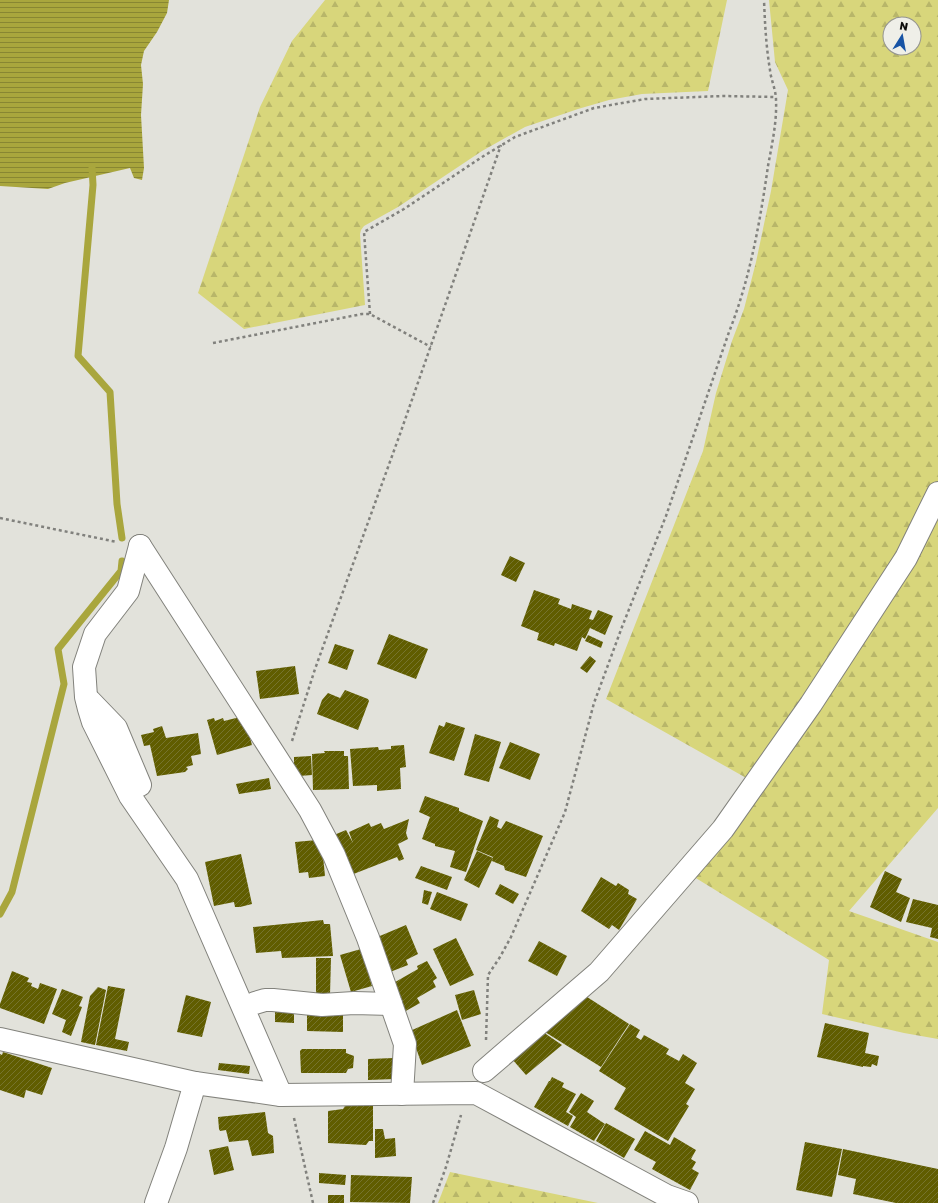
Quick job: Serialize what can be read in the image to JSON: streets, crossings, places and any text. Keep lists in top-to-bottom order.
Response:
{
  "north": "top"
}
